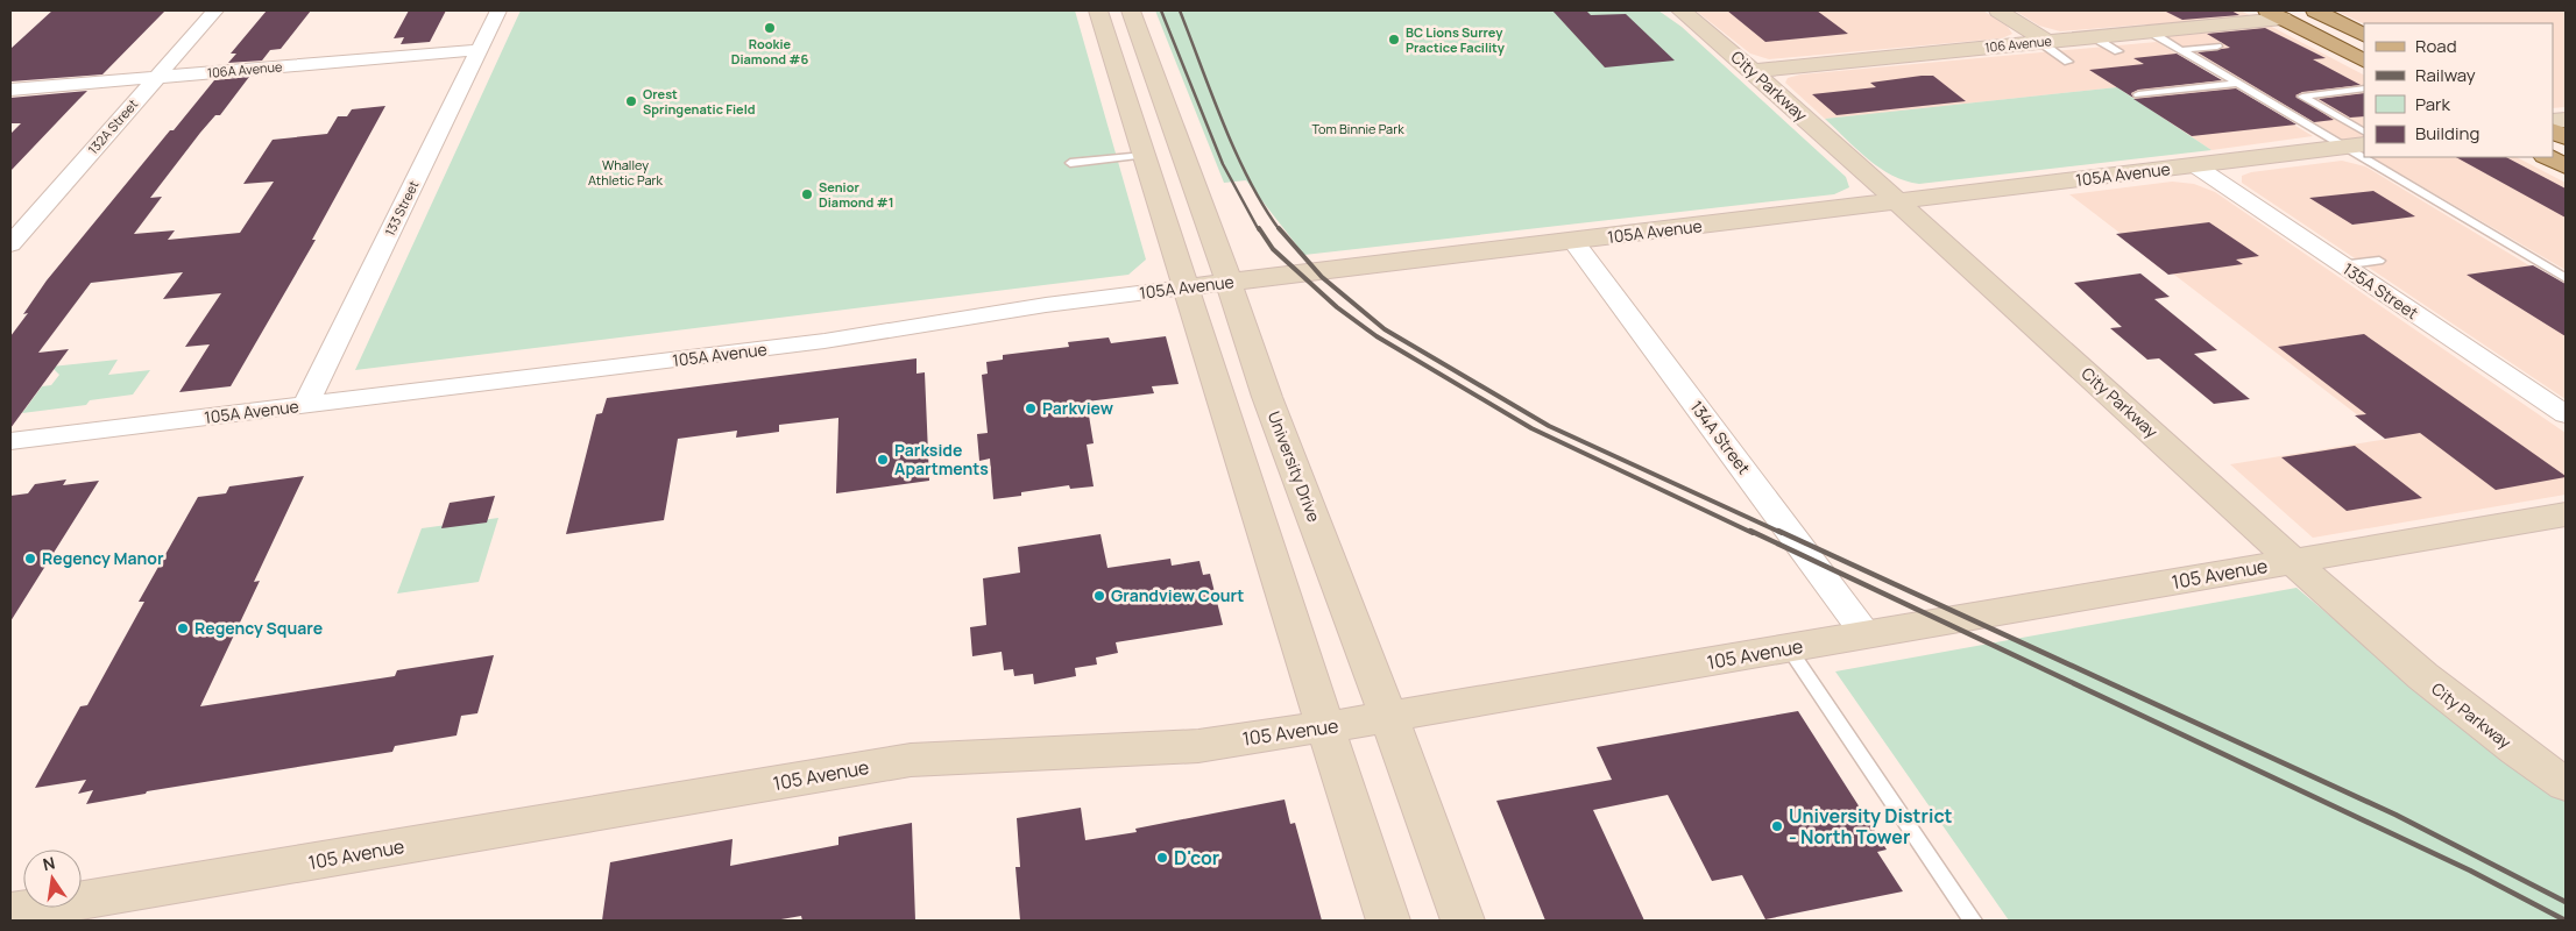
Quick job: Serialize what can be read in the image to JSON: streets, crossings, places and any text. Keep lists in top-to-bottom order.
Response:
{
  "streets": {
    "street": [
      "106 Avenue",
      "106A Avenue",
      "City Parkway",
      "132A Street",
      "105A Avenue",
      "133 Street",
      "135A Street",
      "134A Street",
      "University Drive",
      "105 Avenue"
    ]
  },
  "crossings": [
    ["106 Avenue", "City Parkway"],
    ["106A Avenue", "132A Street"],
    ["106A Avenue", "133 Street"],
    ["City Parkway", "105A Avenue"],
    ["City Parkway", "105 Avenue"],
    ["105A Avenue", "133 Street"],
    ["105A Avenue", "135A Street"],
    ["105A Avenue", "134A Street"],
    ["105A Avenue", "University Drive"],
    ["134A Street", "105 Avenue"],
    ["University Drive", "105 Avenue"]
  ],
  "parks": ["Tom Binnie Park", "Whalley Athletic Park"],
  "places": [
    "Rookie Diamond #6",
    "BC Lions Surrey Practice Facility",
    "Orest Springenatic Field",
    "Senior Diamond #1",
    "Parkview",
    "Parkside Apartments",
    "Regency Manor",
    "Grandview Court",
    "Regency Square",
    "University District - North Tower",
    "D'cor"
  ],
  "legend": [
    "Road",
    "Railway",
    "Park",
    "Building"
  ],
  "north": "top"
}
